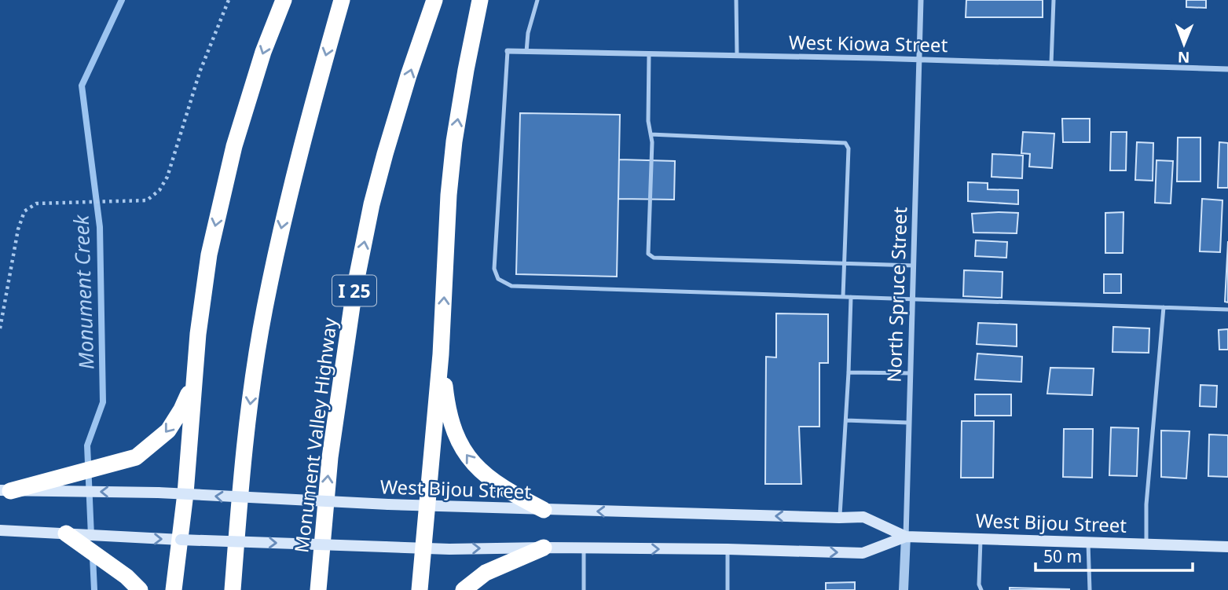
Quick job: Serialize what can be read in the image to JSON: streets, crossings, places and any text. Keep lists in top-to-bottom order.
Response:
{
  "streets": {
    "highway": ["I 25", "Monument Valley Highway"],
    "main road": ["West Bijou Street"],
    "street": ["West Kiowa Street", "North Spruce Street"]
  },
  "crossings": [
    ["West Kiowa Street", "North Spruce Street"],
    ["North Spruce Street", "West Bijou Street"]
  ],
  "water": ["Monument Creek"],
  "scale_bar": "50 m",
  "north": "bottom"
}
